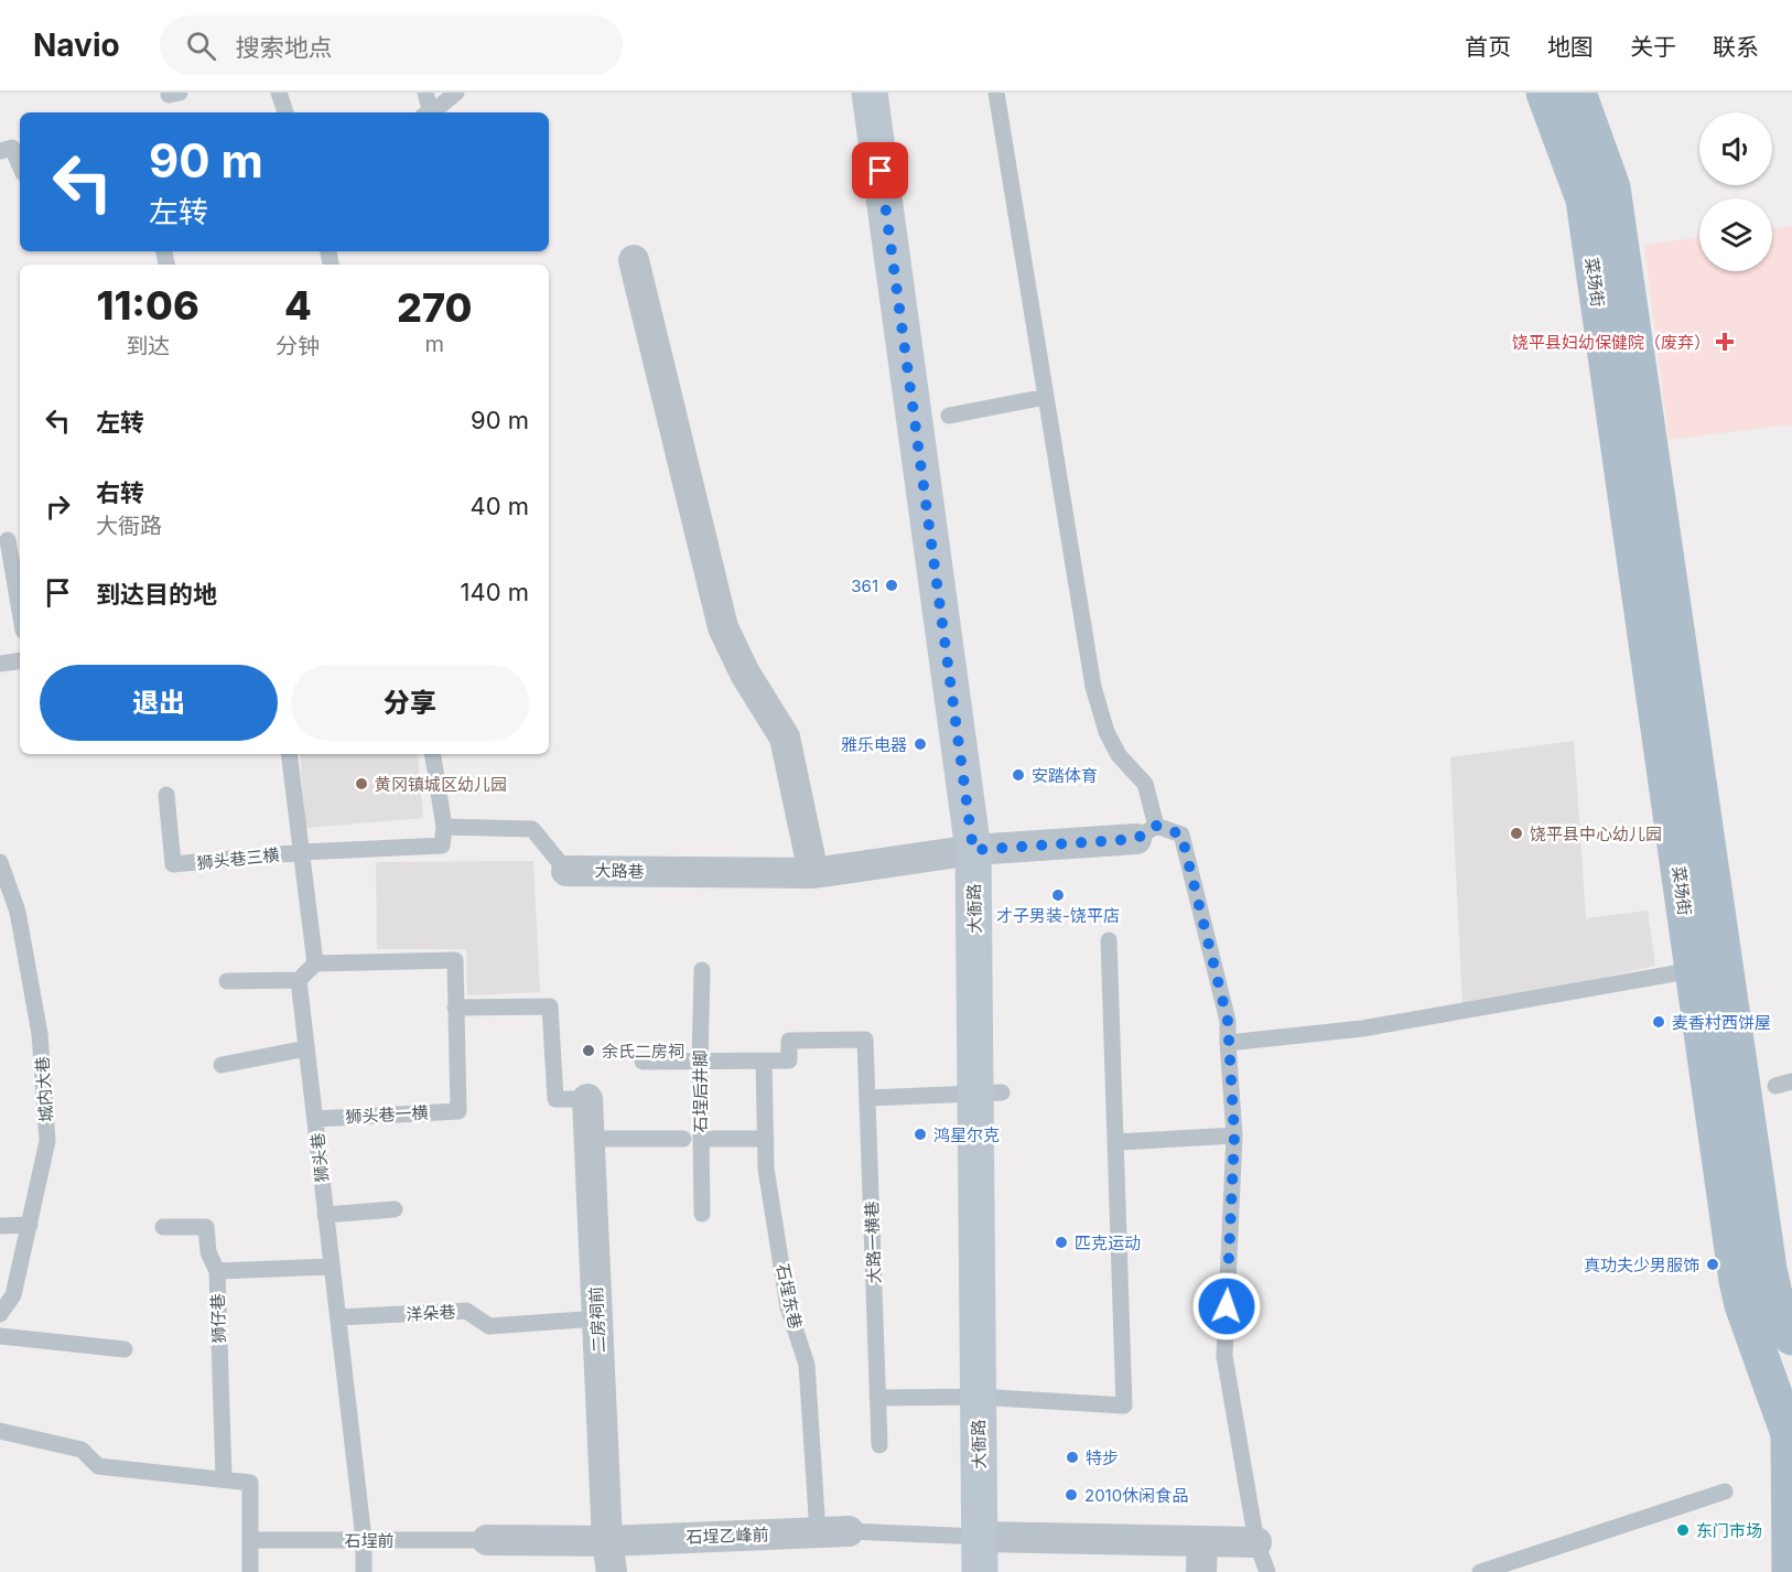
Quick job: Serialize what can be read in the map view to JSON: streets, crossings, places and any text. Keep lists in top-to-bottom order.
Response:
{
  "streets": {
    "main road": ["菜场街", "大衙路"],
    "street": ["大路巷", "二房祠前", "石埕乙峰前"],
    "lane": [
      "狮头巷三横",
      "城内大巷",
      "石埕后井脚",
      "狮头巷一横",
      "狮头巷",
      "大路一横巷",
      "石埕东巷",
      "洋朵巷",
      "狮仔巷",
      "石埕前"
    ]
  },
  "crossings": [
    ["狮头巷三横", "大路巷"],
    ["大路巷", "大衙路"],
    ["狮头巷一横", "狮头巷"],
    ["狮头巷", "洋朵巷"],
    ["狮头巷", "狮仔巷"],
    ["狮头巷", "石埕前"],
    ["大路一横巷", "石埕东巷"],
    ["石埕东巷", "石埕乙峰前"],
    ["洋朵巷", "二房祠前"],
    ["二房祠前", "石埕乙峰前"],
    ["石埕乙峰前", "石埕前"]
  ],
  "places": {
    "health": ["饶平县妇幼保健院（废弃）"],
    "other": [
      "361",
      "雅乐电器",
      "安踏体育",
      "黄冈镇城区幼儿园",
      "饶平县中心幼儿园",
      "才子男装-饶平店",
      "麦香村西饼屋",
      "余氏二房祠",
      "鸿星尔克",
      "匹克运动",
      "真功夫少男服饰",
      "特步",
      "2010休闲食品",
      "东门市场"
    ]
  },
  "page": {
    "header": "Navio",
    "search": "搜索地点",
    "nav": [
      "首页",
      "地图",
      "关于",
      "联系"
    ],
    "turn": ["90 m", "左转"],
    "eta": [
      "11:06",
      "到达",
      "4",
      "分钟",
      "270",
      "m"
    ],
    "list": [
      {
        "name": "左转",
        "value": "90 m"
      },
      {
        "name": "右转",
        "note": "大衙路",
        "value": "40 m"
      },
      {
        "name": "到达目的地",
        "value": "140 m"
      }
    ],
    "buttons": ["退出", "分享"]
  }
}
